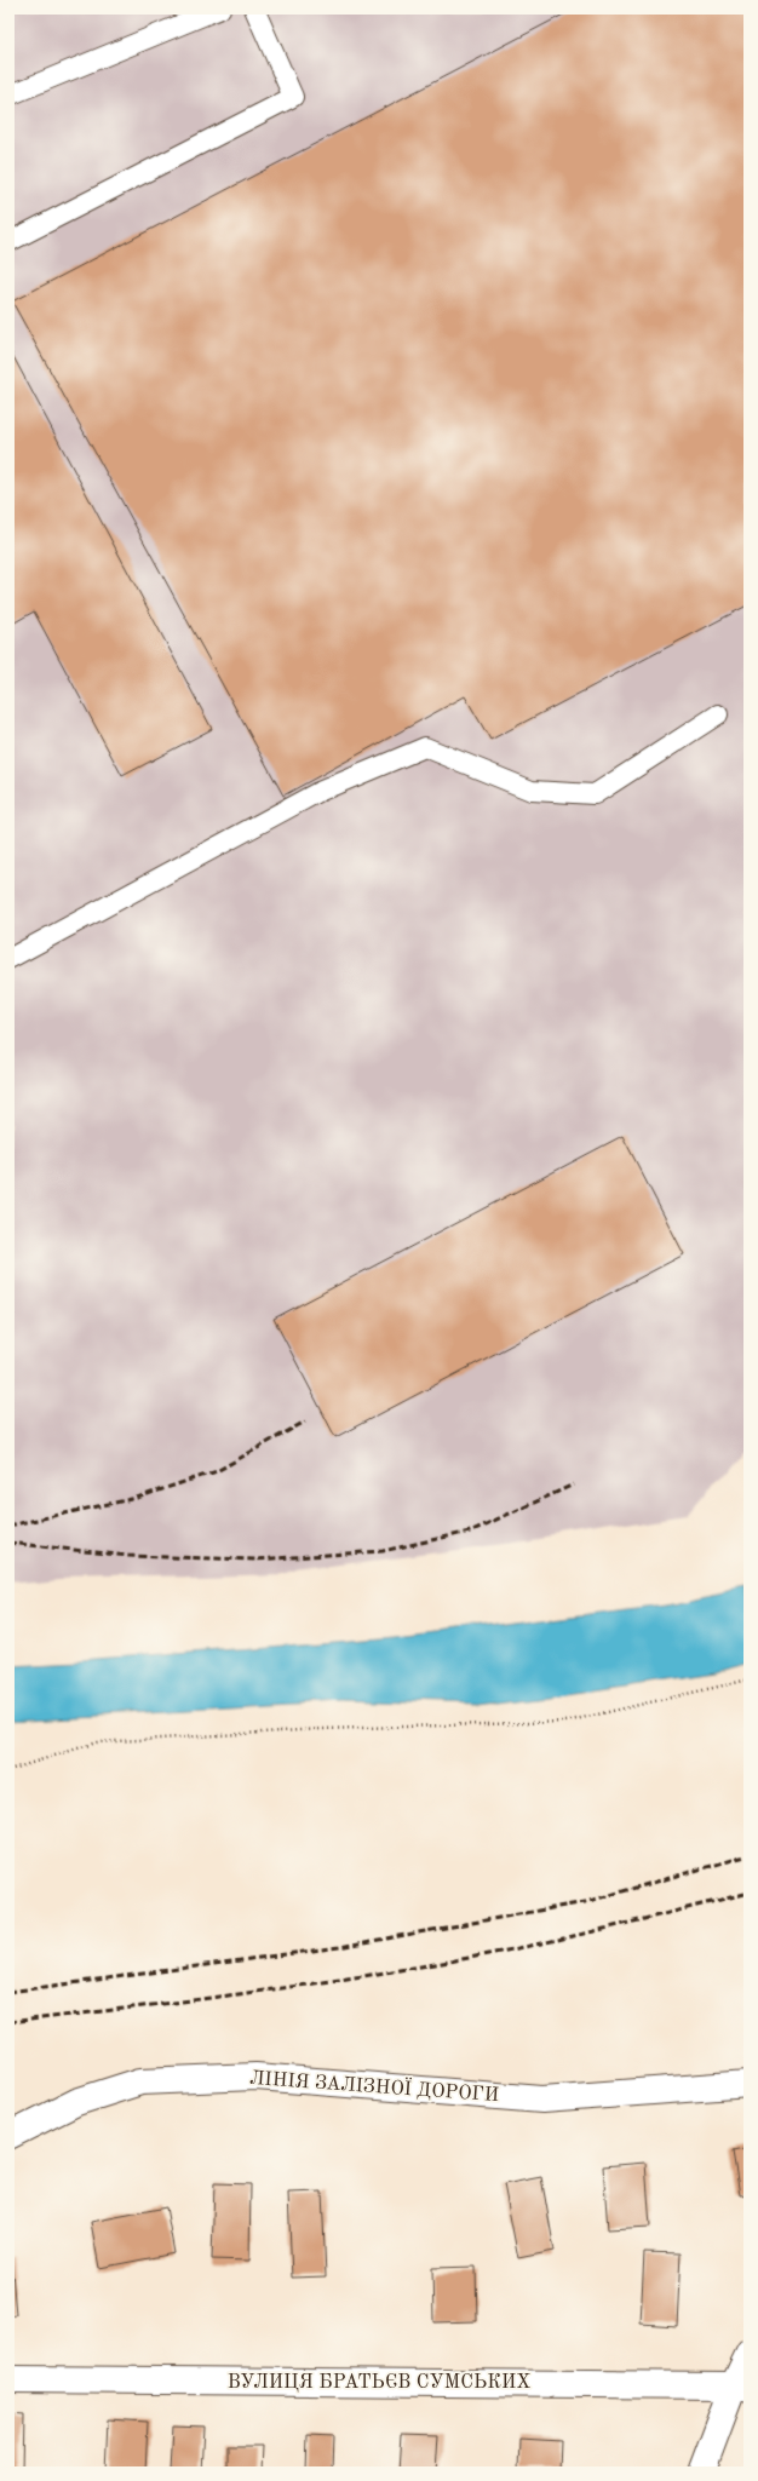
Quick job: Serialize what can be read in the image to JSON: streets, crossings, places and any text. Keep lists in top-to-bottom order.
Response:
{
  "streets": {
    "street": ["ЛІНІЯ ЗАЛІЗНОЇ ДОРОГИ", "ВУЛИЦЯ БРАТЬЄВ СУМСЬКИХ"]
  }
}
